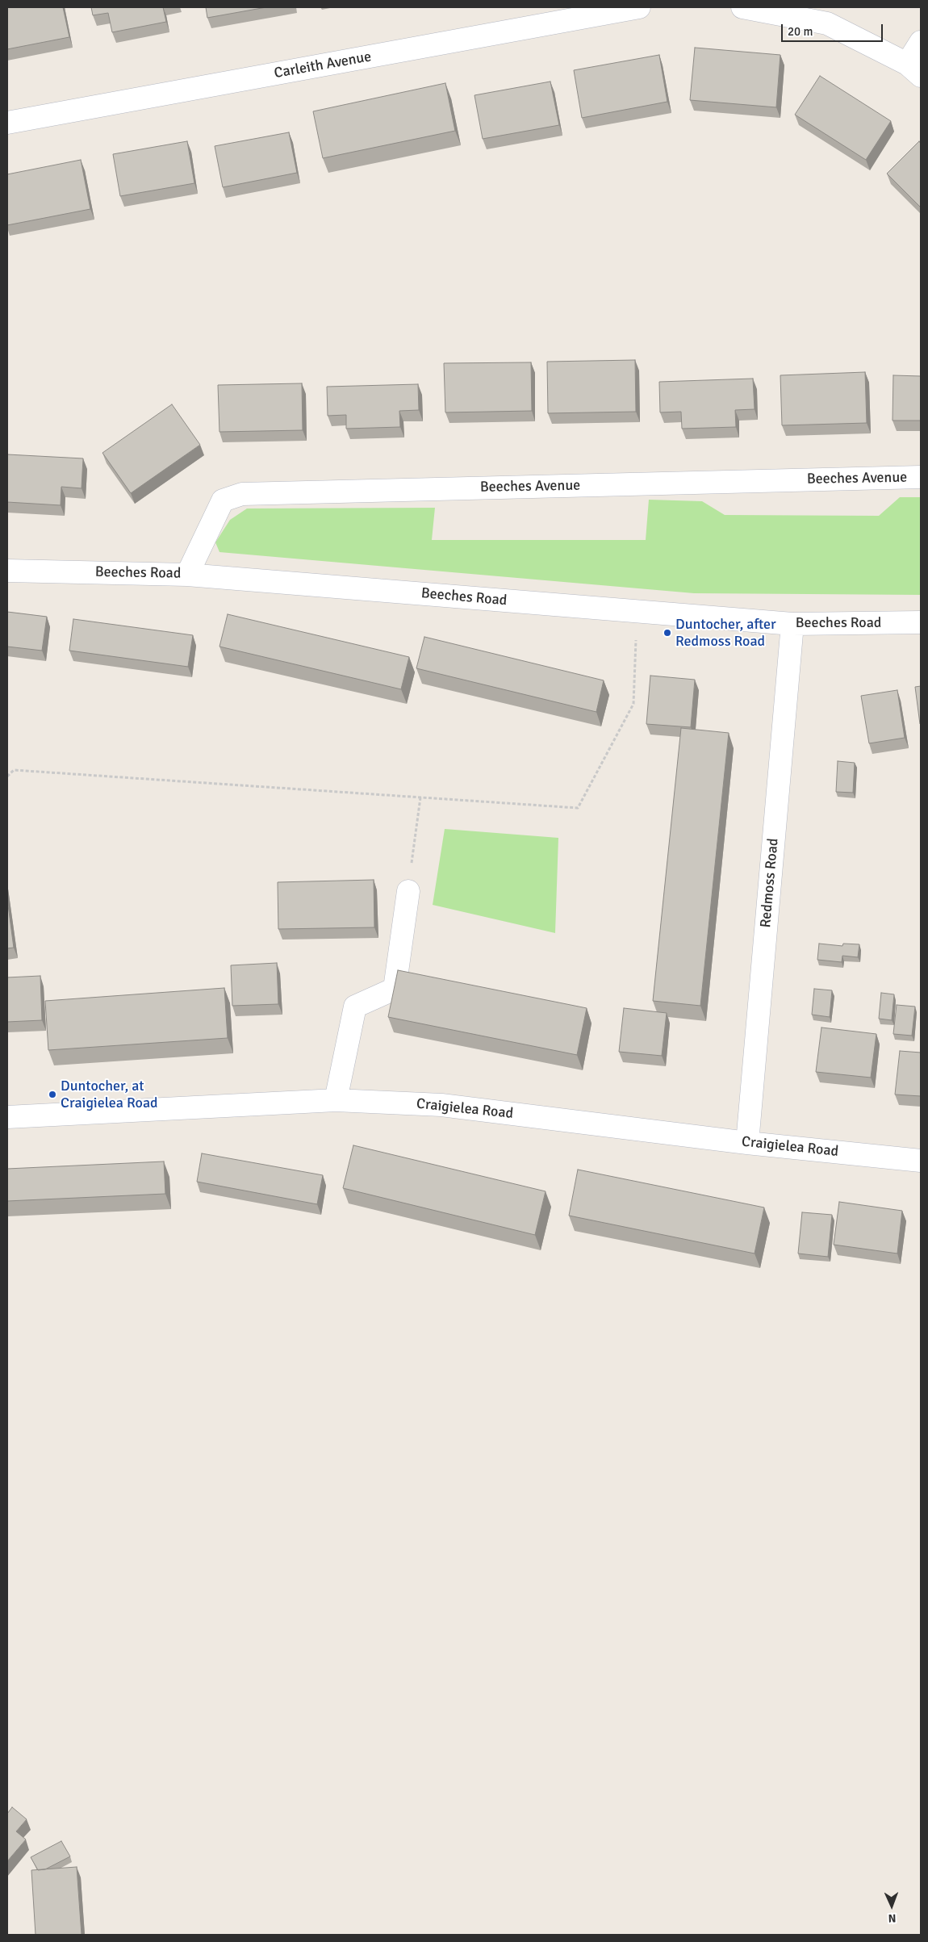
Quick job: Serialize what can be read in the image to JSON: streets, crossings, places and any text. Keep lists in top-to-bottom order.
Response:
{
  "streets": {
    "street": [
      "Carleith Avenue",
      "Beeches Avenue",
      "Beeches Road",
      "Redmoss Road",
      "Craigielea Road"
    ]
  },
  "crossings": [
    ["Beeches Avenue", "Beeches Road"],
    ["Beeches Road", "Redmoss Road"],
    ["Redmoss Road", "Craigielea Road"]
  ],
  "places": ["Duntocher, after Redmoss Road", "Duntocher, at Craigielea Road"],
  "scale_bar": "20 m",
  "north": "bottom"
}
